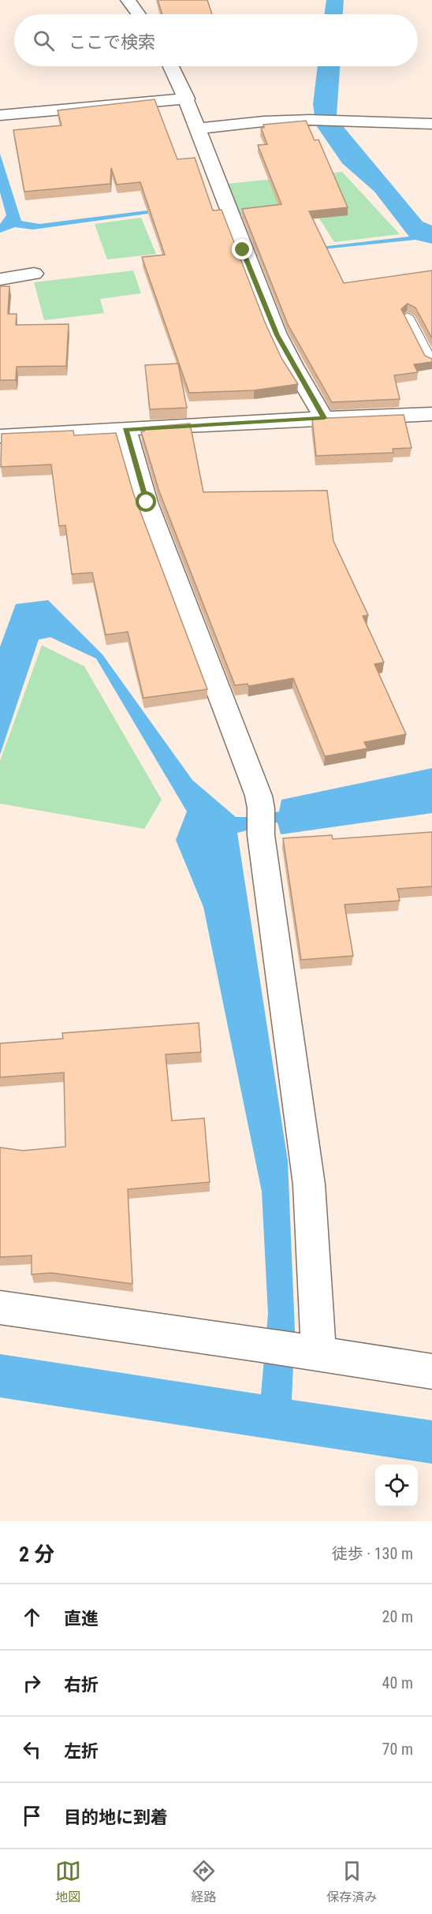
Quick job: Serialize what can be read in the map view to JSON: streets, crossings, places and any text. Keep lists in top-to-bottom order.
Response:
{
  "page": {
    "search": "ここで検索",
    "heading": ["2 分", "徒歩 · 130 m"],
    "list": [
      ["直進", "20 m"],
      ["右折", "40 m"],
      ["左折", "70 m"],
      "目的地に到着"
    ],
    "nav": ["地図", "経路", "保存済み"]
  }
}
